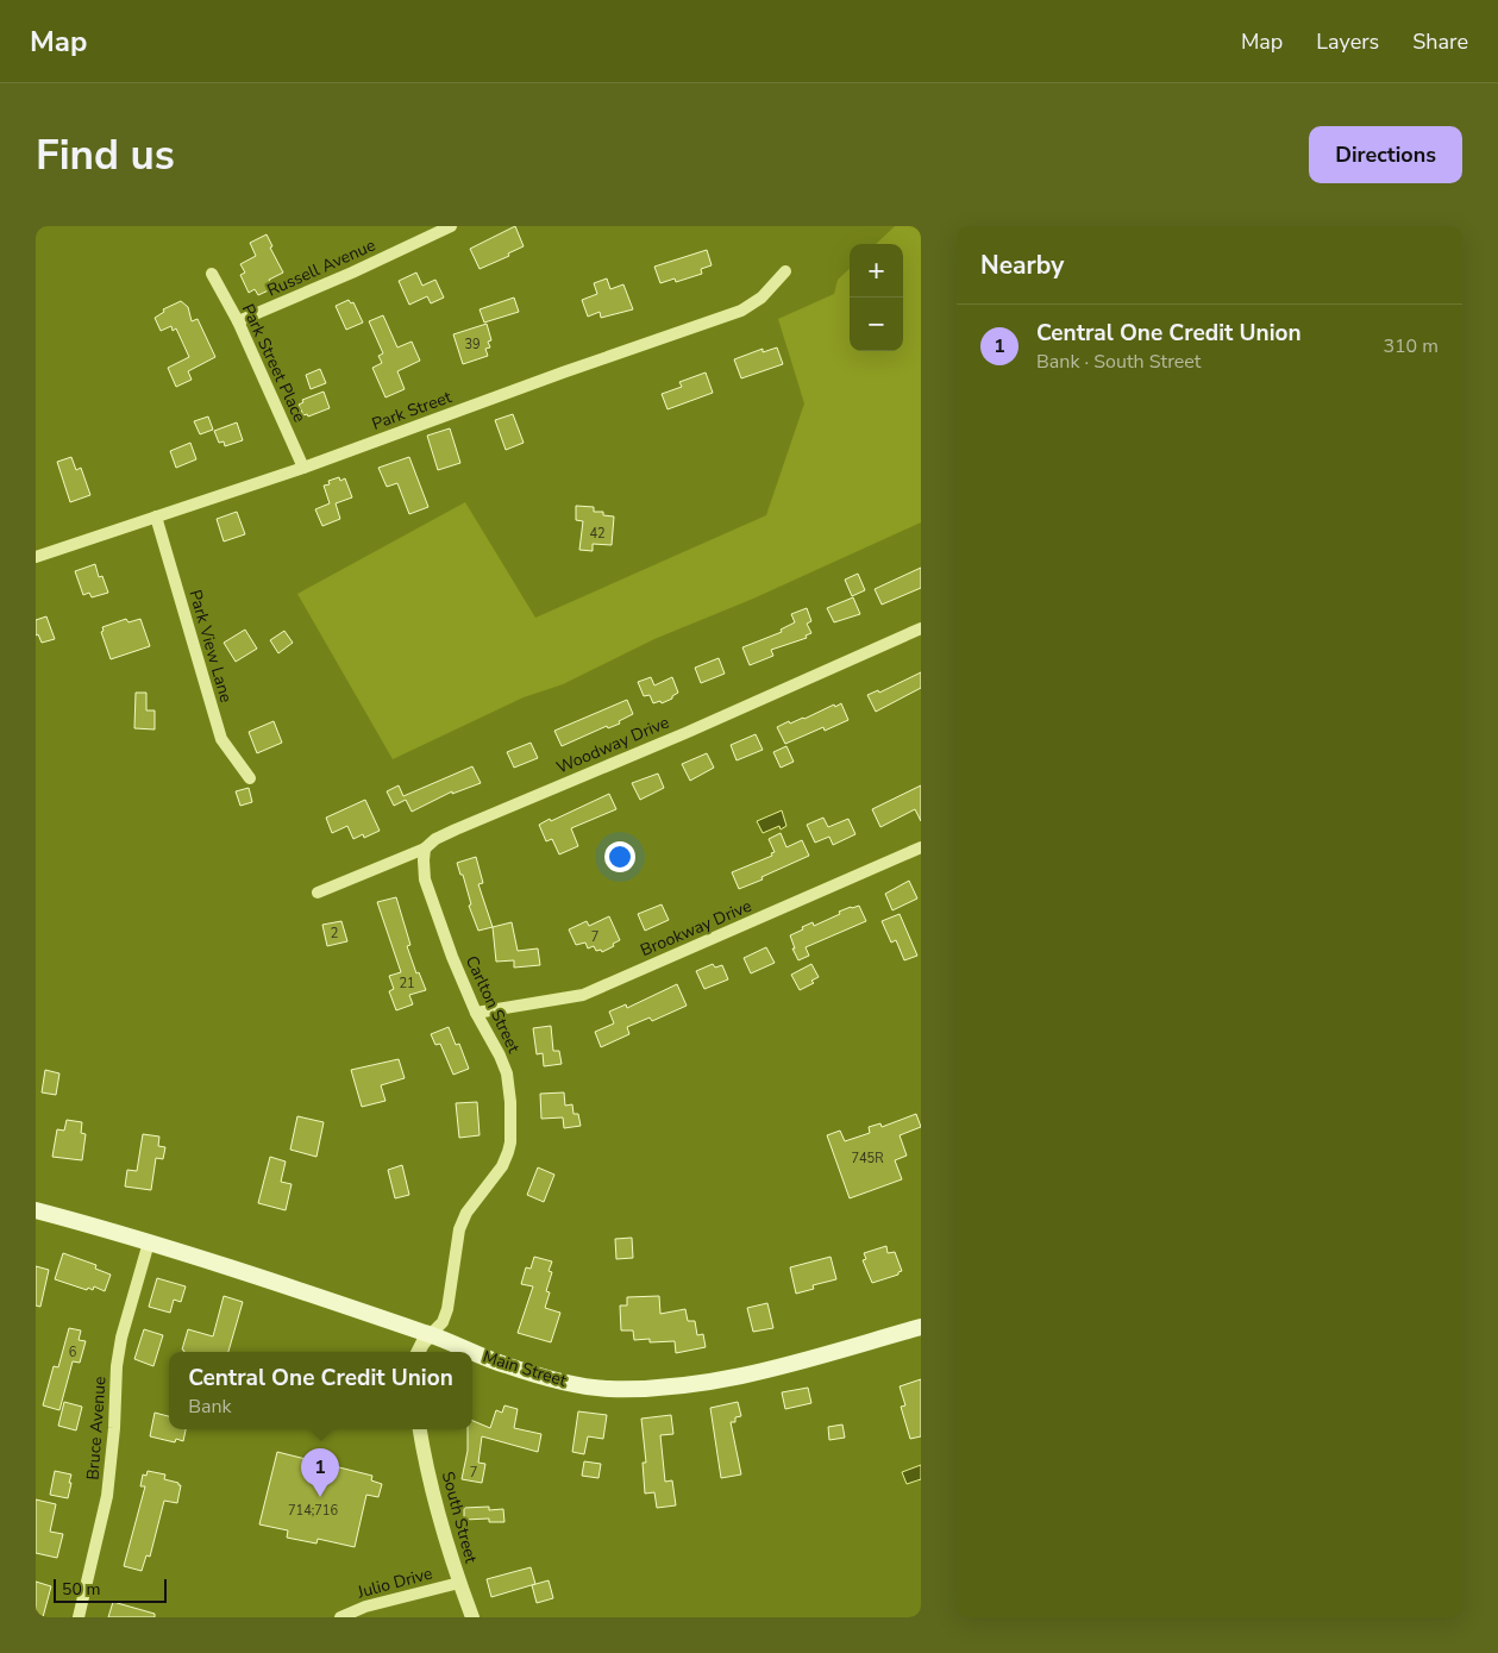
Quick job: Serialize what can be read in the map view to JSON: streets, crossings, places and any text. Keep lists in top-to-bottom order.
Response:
{
  "streets": {
    "main road": ["Main Street"],
    "street": [
      "Russell Avenue",
      "Park Street Place",
      "Park Street",
      "Park View Lane",
      "Woodway Drive",
      "Brookway Drive",
      "Carlton Street",
      "Bruce Avenue",
      "South Street",
      "Julio Drive"
    ]
  },
  "crossings": [
    ["Russell Avenue", "Park Street Place"],
    ["Park Street Place", "Park Street"],
    ["Park Street", "Park View Lane"],
    ["Woodway Drive", "Carlton Street"],
    ["Brookway Drive", "Carlton Street"],
    ["Carlton Street", "Main Street"],
    ["Main Street", "Bruce Avenue"],
    ["South Street", "Julio Drive"]
  ],
  "house_numbers": [
    "39",
    "42",
    "2",
    "7",
    "21",
    "745R",
    "6",
    "7",
    "714;716"
  ],
  "scale_bar": "50 m",
  "page": {
    "header": "Map",
    "nav": ["Map", "Layers", "Share"],
    "buttons": "Directions",
    "title": "Find us",
    "heading": "Nearby",
    "map_buttons": ["+", "−"],
    "list": [
      {
        "mark": "1",
        "name": "Central One Credit Union",
        "note": "Bank · South Street",
        "value": "310 m"
      }
    ],
    "popup": ["Central One Credit Union", "Bank"],
    "pins": "1",
    "scale": "50 m"
  }
}
